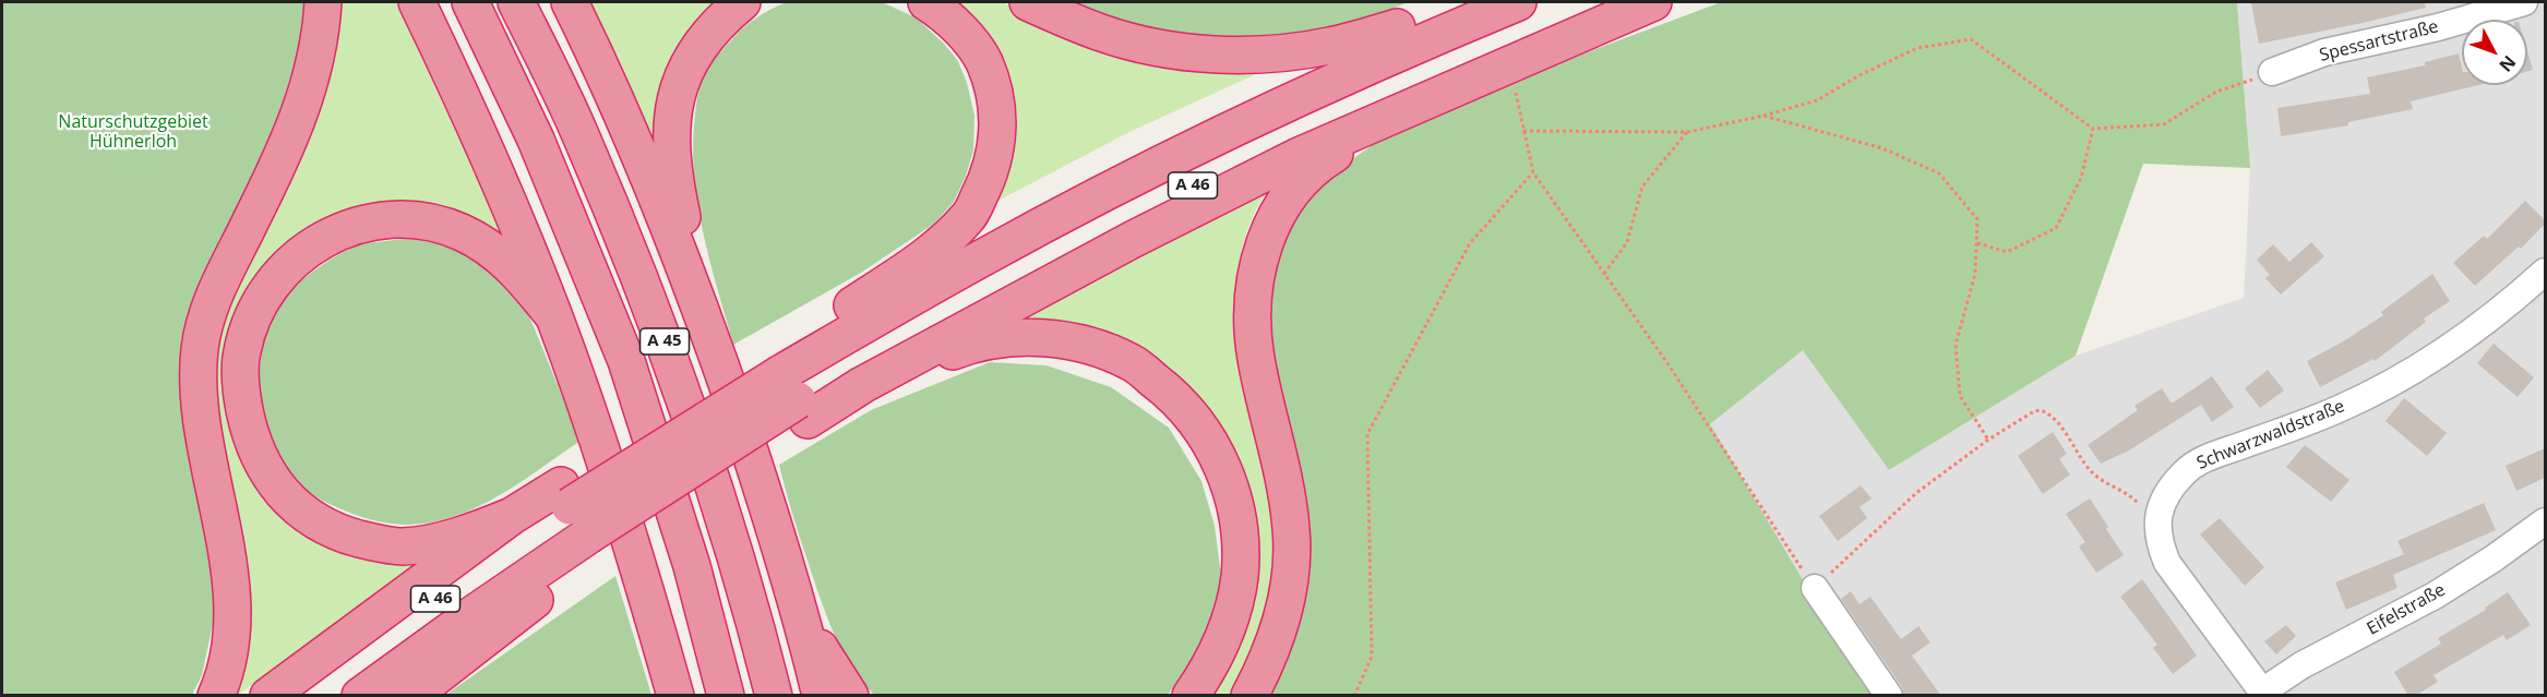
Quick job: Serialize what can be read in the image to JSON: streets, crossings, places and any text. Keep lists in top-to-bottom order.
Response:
{
  "streets": {
    "highway": ["A 46", "A 45"],
    "street": ["Spessartstraße", "Schwarzwaldstraße", "Eifelstraße"]
  },
  "parks": ["Naturschutzgebiet Hühnerloh"],
  "north": "bottom right"
}
